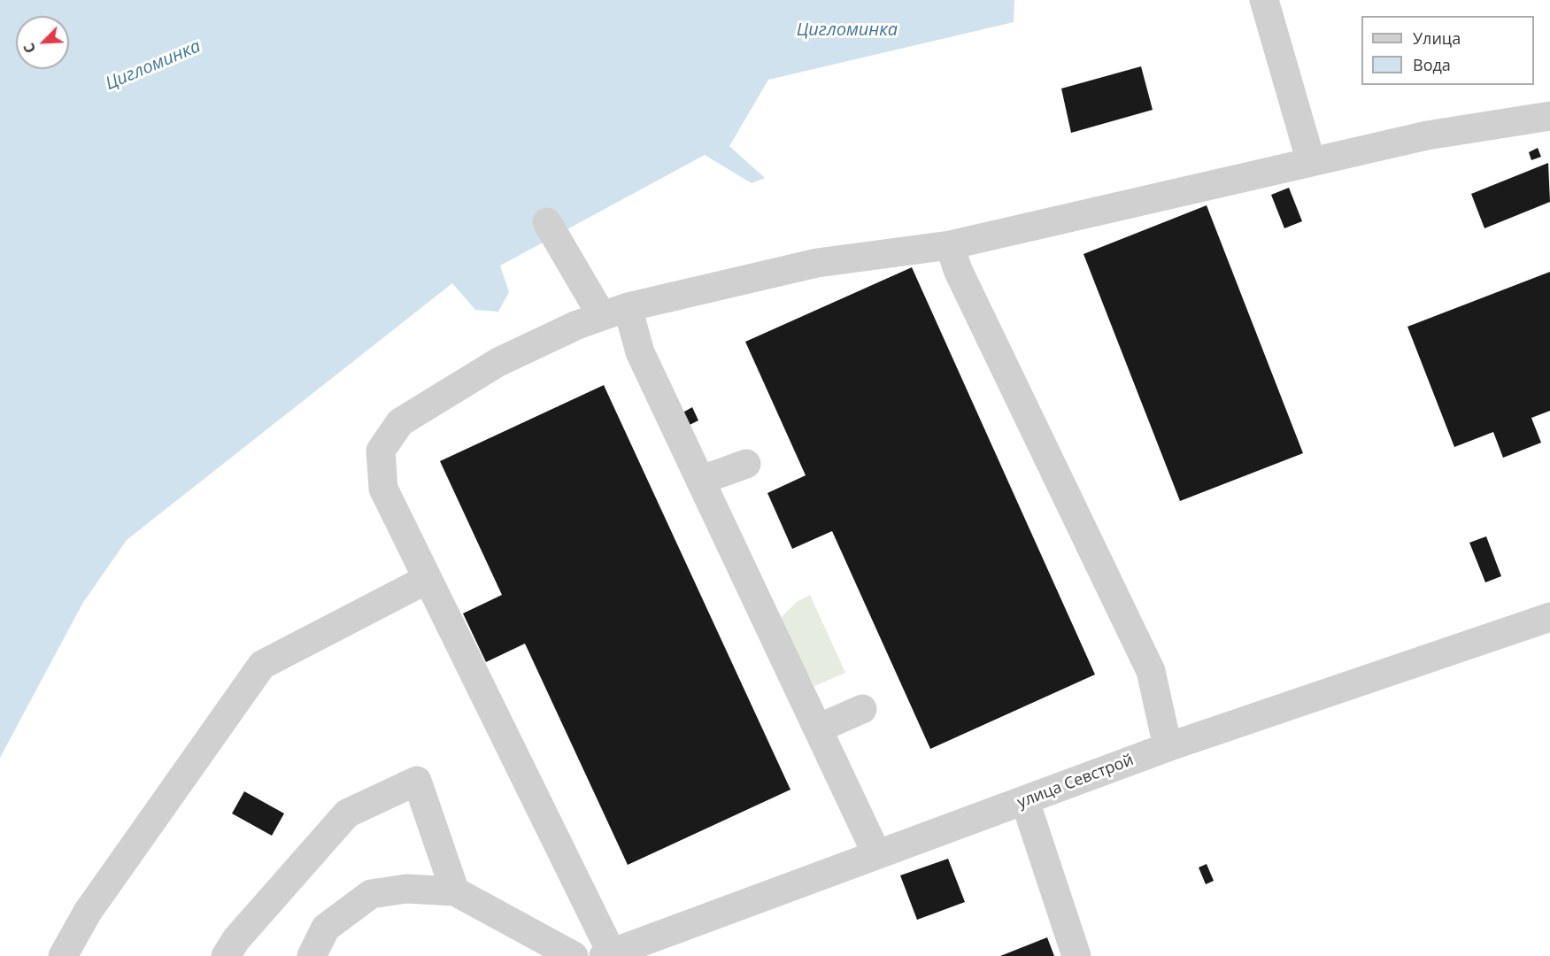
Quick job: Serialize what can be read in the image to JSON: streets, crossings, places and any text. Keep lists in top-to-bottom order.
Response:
{
  "streets": {
    "lane": ["улица Севстрой"]
  },
  "water": ["Цигломинка"],
  "legend": ["Улица", "Вода"],
  "north": "bottom left"
}
